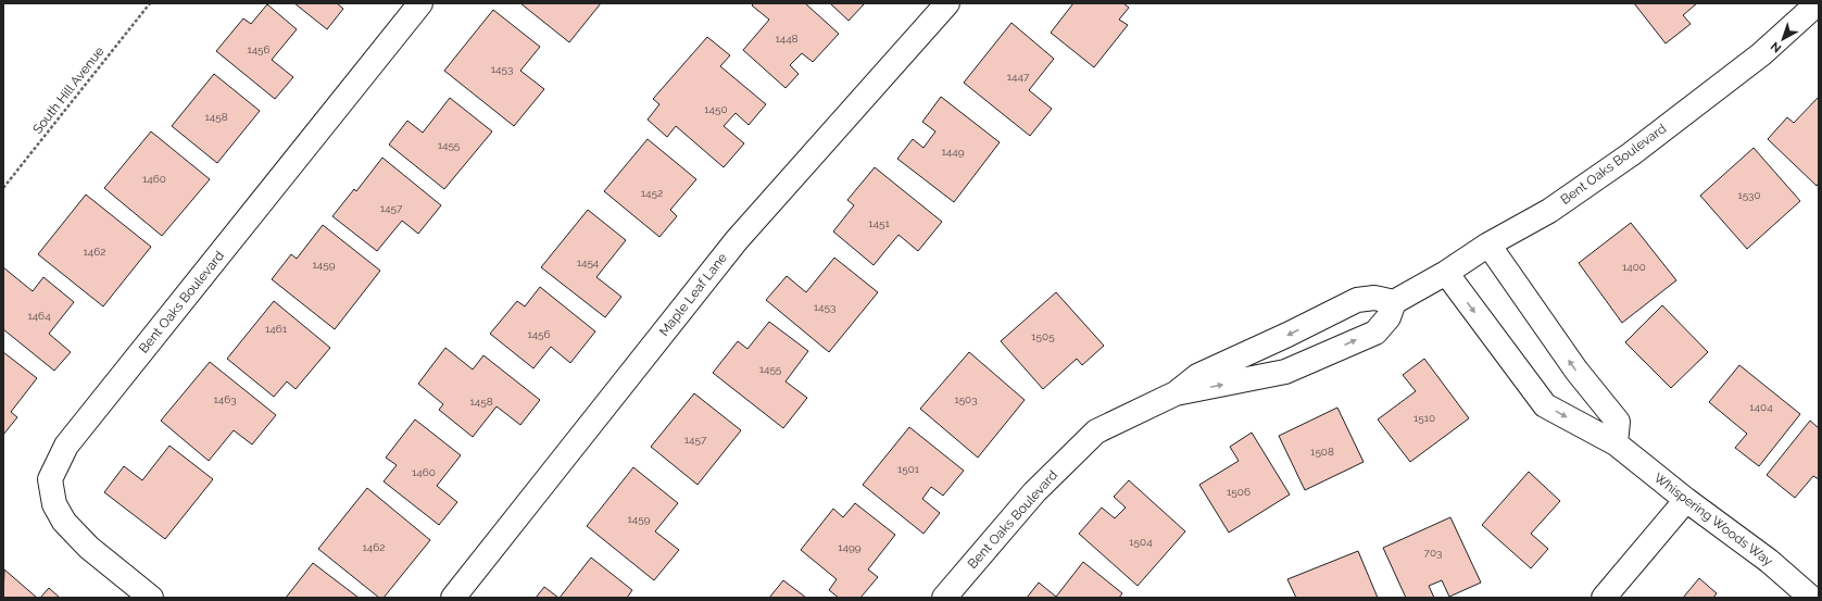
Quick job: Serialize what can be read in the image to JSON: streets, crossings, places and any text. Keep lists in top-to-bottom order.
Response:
{
  "streets": {
    "street": ["Bent Oaks Boulevard", "Maple Leaf Lane", "Whispering Woods Way"],
    "path": ["South Hill Avenue"]
  },
  "crossings": [
    ["Bent Oaks Boulevard", "Whispering Woods Way"]
  ],
  "house_numbers": [
    "1448",
    "1456",
    "1453",
    "1447",
    "1450",
    "1458",
    "1455",
    "1449",
    "1460",
    "1452",
    "1530",
    "1457",
    "1451",
    "1462",
    "1454",
    "1459",
    "1400",
    "1453",
    "1464",
    "1461",
    "1456",
    "1505",
    "1455",
    "1463",
    "1503",
    "1458",
    "1404",
    "1510",
    "1457",
    "1508",
    "1501",
    "1460",
    "1506",
    "1459",
    "1504",
    "1462",
    "1499",
    "703"
  ],
  "north": "bottom left"
}
